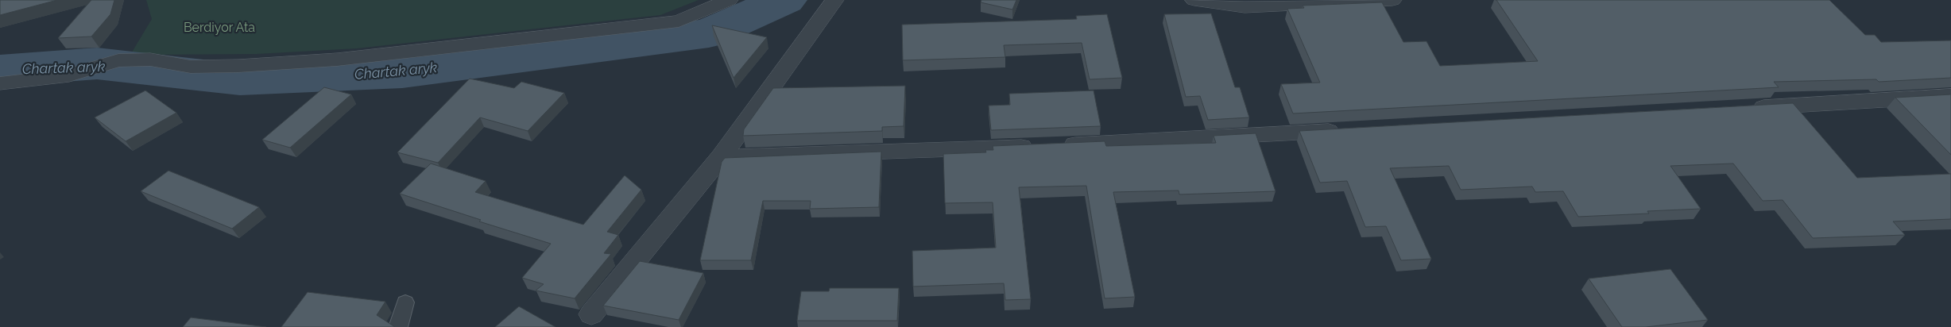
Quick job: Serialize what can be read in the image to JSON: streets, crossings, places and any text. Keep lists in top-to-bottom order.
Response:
{
  "water": ["Chartak aryk"],
  "parks": ["Berdiyor Ata"]
}
